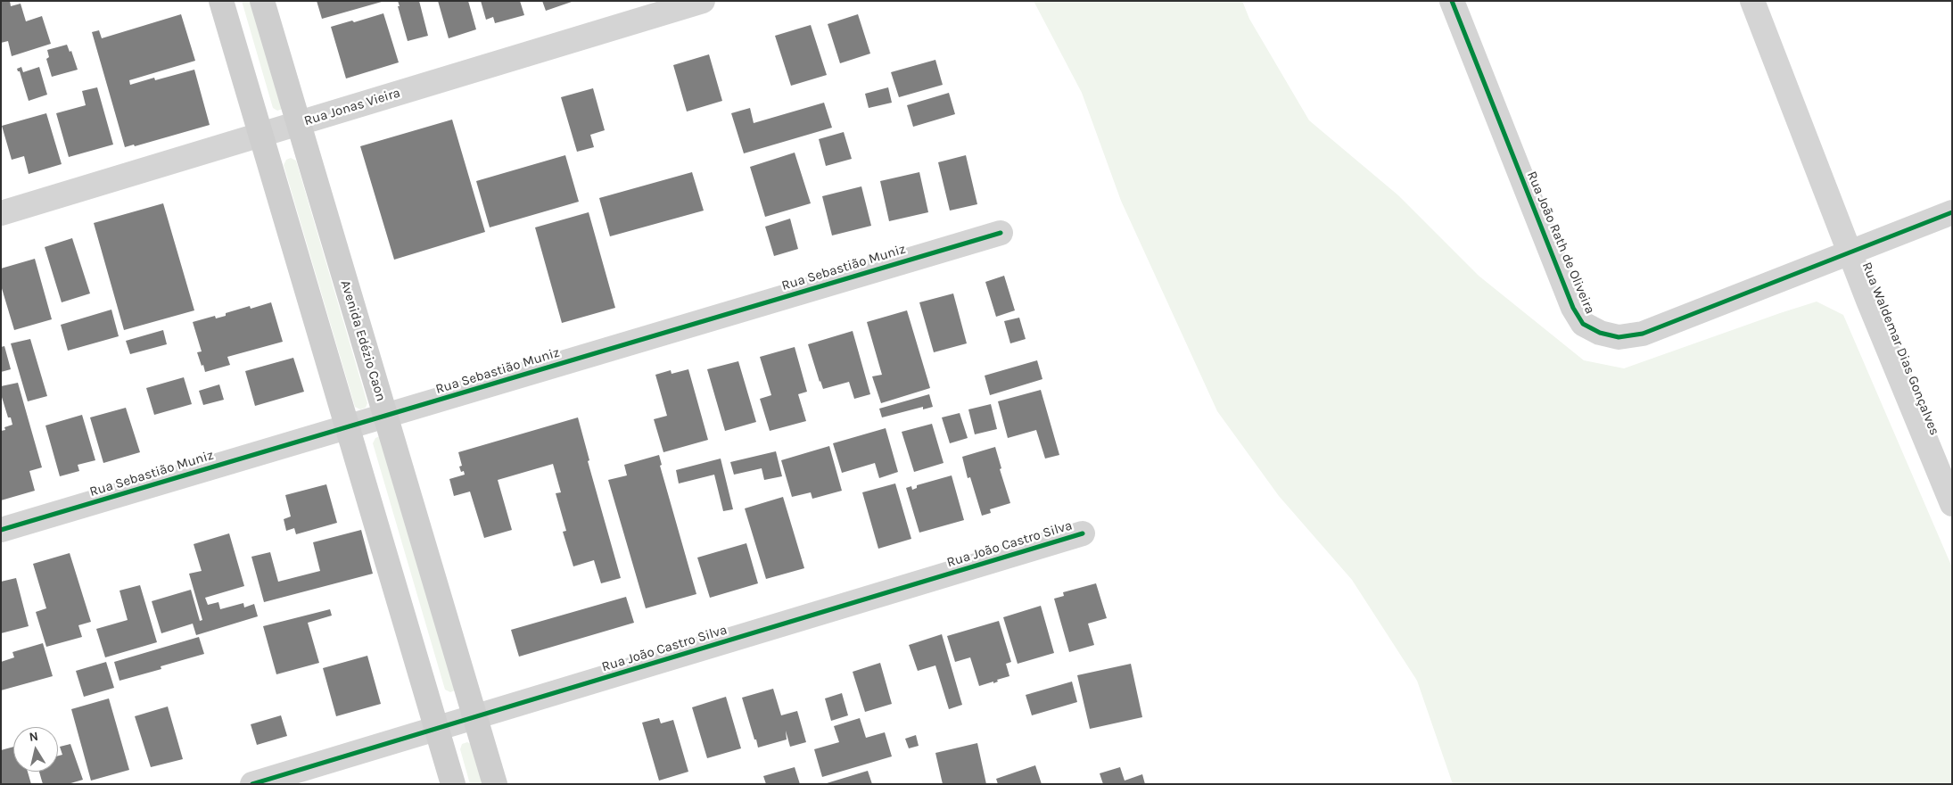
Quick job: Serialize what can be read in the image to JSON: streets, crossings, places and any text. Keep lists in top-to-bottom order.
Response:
{
  "streets": {
    "main road": ["Avenida Edézio Caon"],
    "street": [
      "Rua Jonas Vieira",
      "Rua João Rath de Oliveira",
      "Rua Sebastião Muniz",
      "Rua Waldemar Dias Gonçalves",
      "Rua João Castro Silva"
    ]
  },
  "crossings": [
    ["Rua Jonas Vieira", "Avenida Edézio Caon"],
    ["Rua João Rath de Oliveira", "Rua Waldemar Dias Gonçalves"],
    ["Rua Sebastião Muniz", "Avenida Edézio Caon"],
    ["Avenida Edézio Caon", "Rua João Castro Silva"]
  ],
  "north": "top"
}
